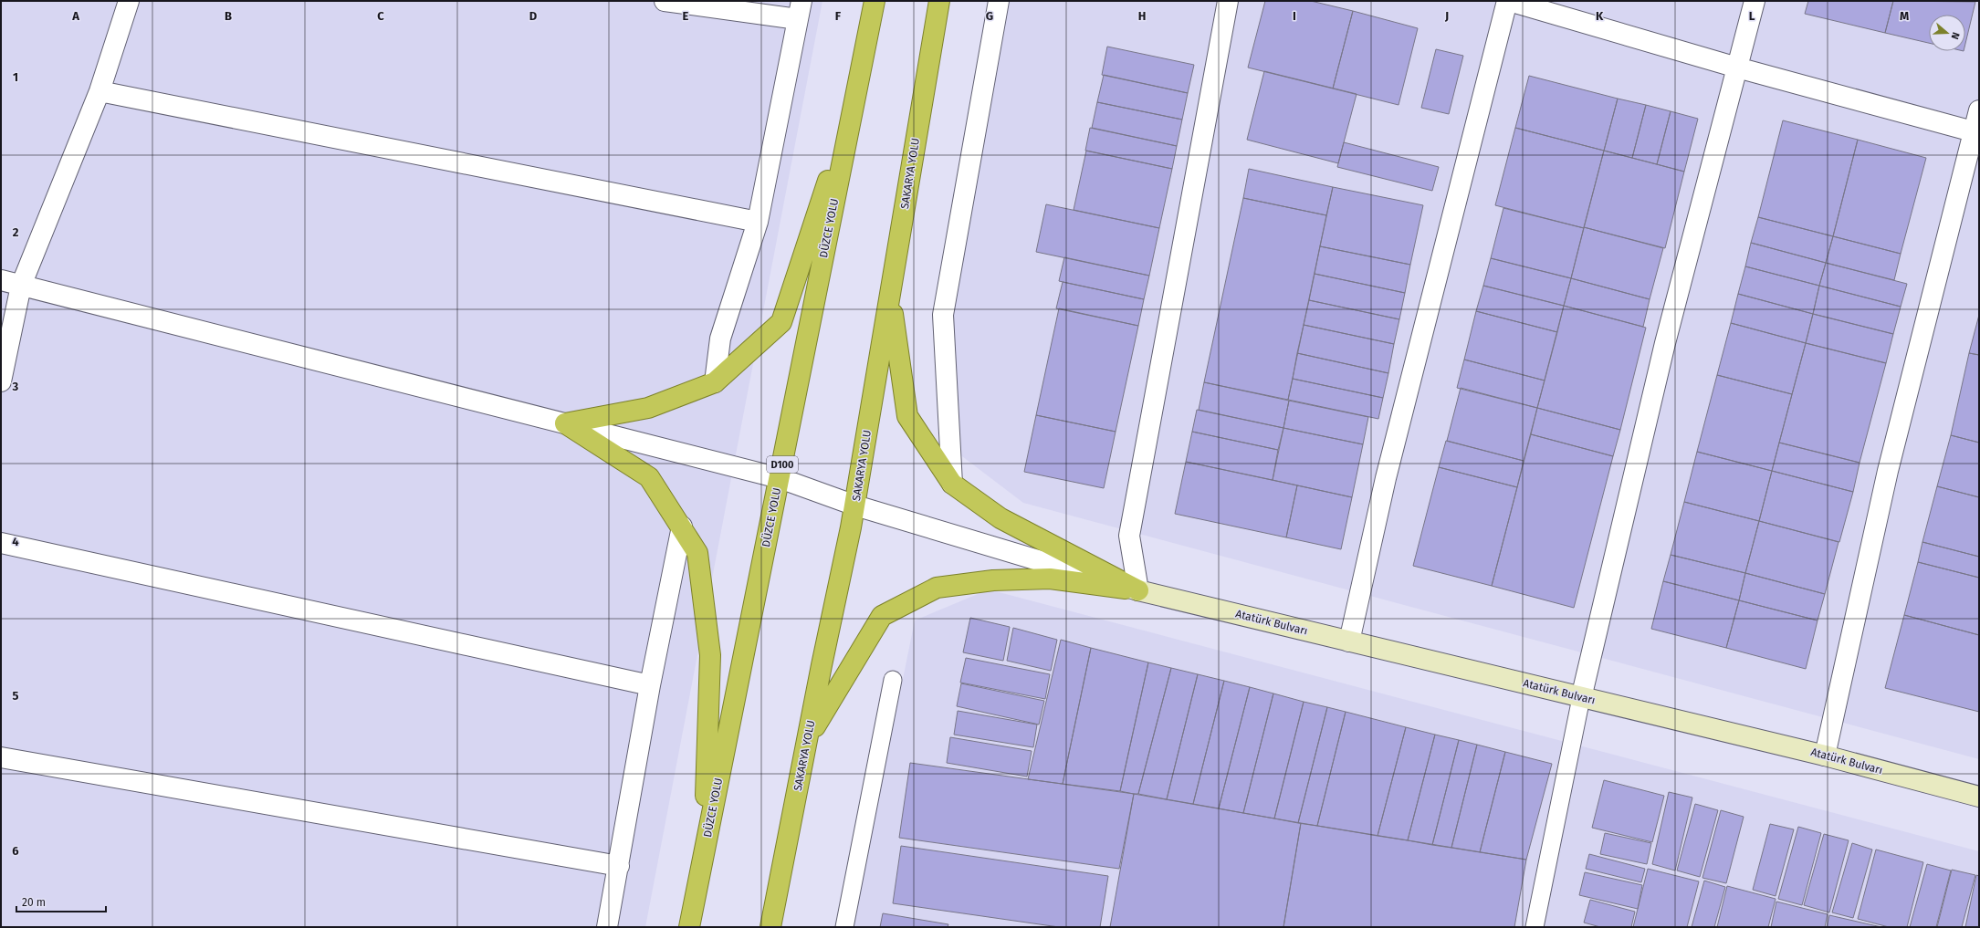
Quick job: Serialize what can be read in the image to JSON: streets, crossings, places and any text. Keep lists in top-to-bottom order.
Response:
{
  "streets": {
    "highway": ["SAKARYA YOLU", "DÜZCE YOLU", "D100"],
    "main road": ["Atatürk Bulvarı"]
  },
  "scale_bar": "20 m",
  "north": "right",
  "grid": {
    "columns": [
      "A",
      "B",
      "C",
      "D",
      "E",
      "F",
      "G",
      "H",
      "I",
      "J",
      "K",
      "L",
      "M"
    ],
    "rows": [
      "1",
      "2",
      "3",
      "4",
      "5",
      "6"
    ]
  }
}
